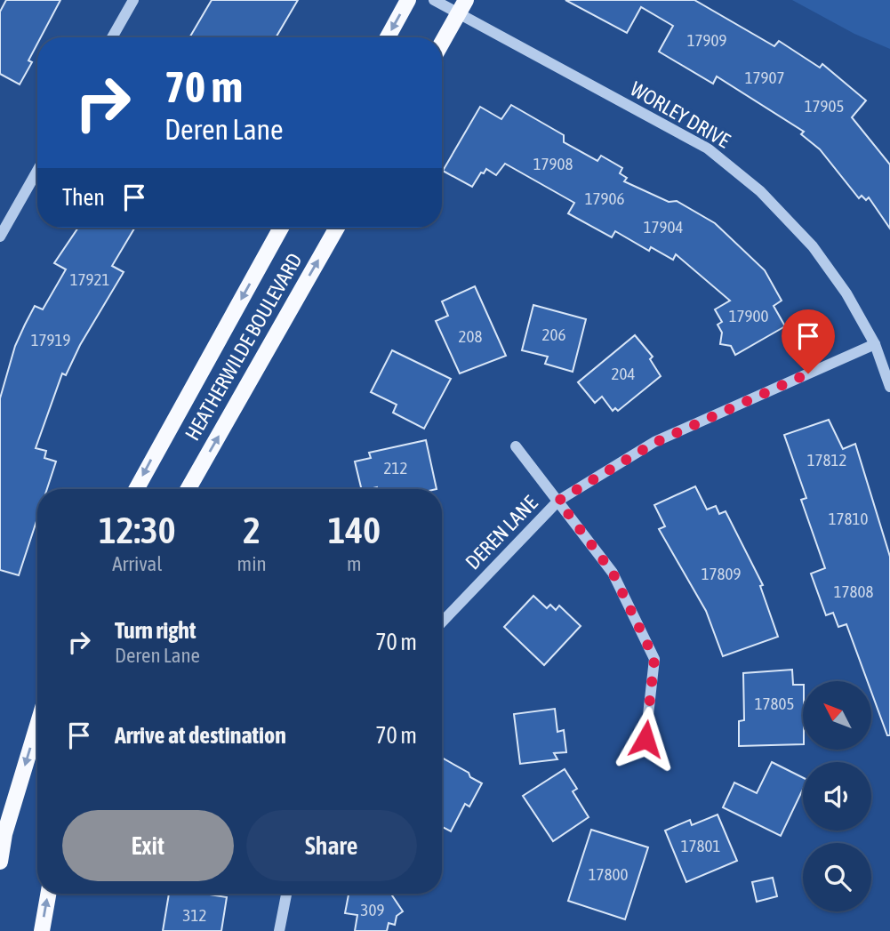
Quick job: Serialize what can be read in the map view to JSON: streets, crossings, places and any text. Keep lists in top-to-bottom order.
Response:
{
  "streets": {
    "main road": ["HEATHERWILDE BOULEVARD"],
    "street": ["WORLEY DRIVE", "DEREN LANE"]
  },
  "crossings": [
    ["WORLEY DRIVE", "DEREN LANE"]
  ],
  "house_numbers": [
    "17909",
    "17907",
    "17905",
    "17908",
    "17906",
    "17904",
    "17921",
    "17900",
    "206",
    "208",
    "17919",
    "204",
    "17812",
    "212",
    "17810",
    "17809",
    "17808",
    "17805",
    "17801",
    "17800",
    "309",
    "312"
  ],
  "north": "top left",
  "page": {
    "turn": ["70 m", "Deren Lane"],
    "then": "Then",
    "eta": [
      "12:30",
      "Arrival",
      "2",
      "min",
      "140",
      "m"
    ],
    "list": [
      {
        "name": "Turn right",
        "note": "Deren Lane",
        "value": "70 m"
      },
      {
        "name": "Arrive at destination",
        "value": "70 m"
      }
    ],
    "buttons": ["Exit", "Share"]
  }
}
